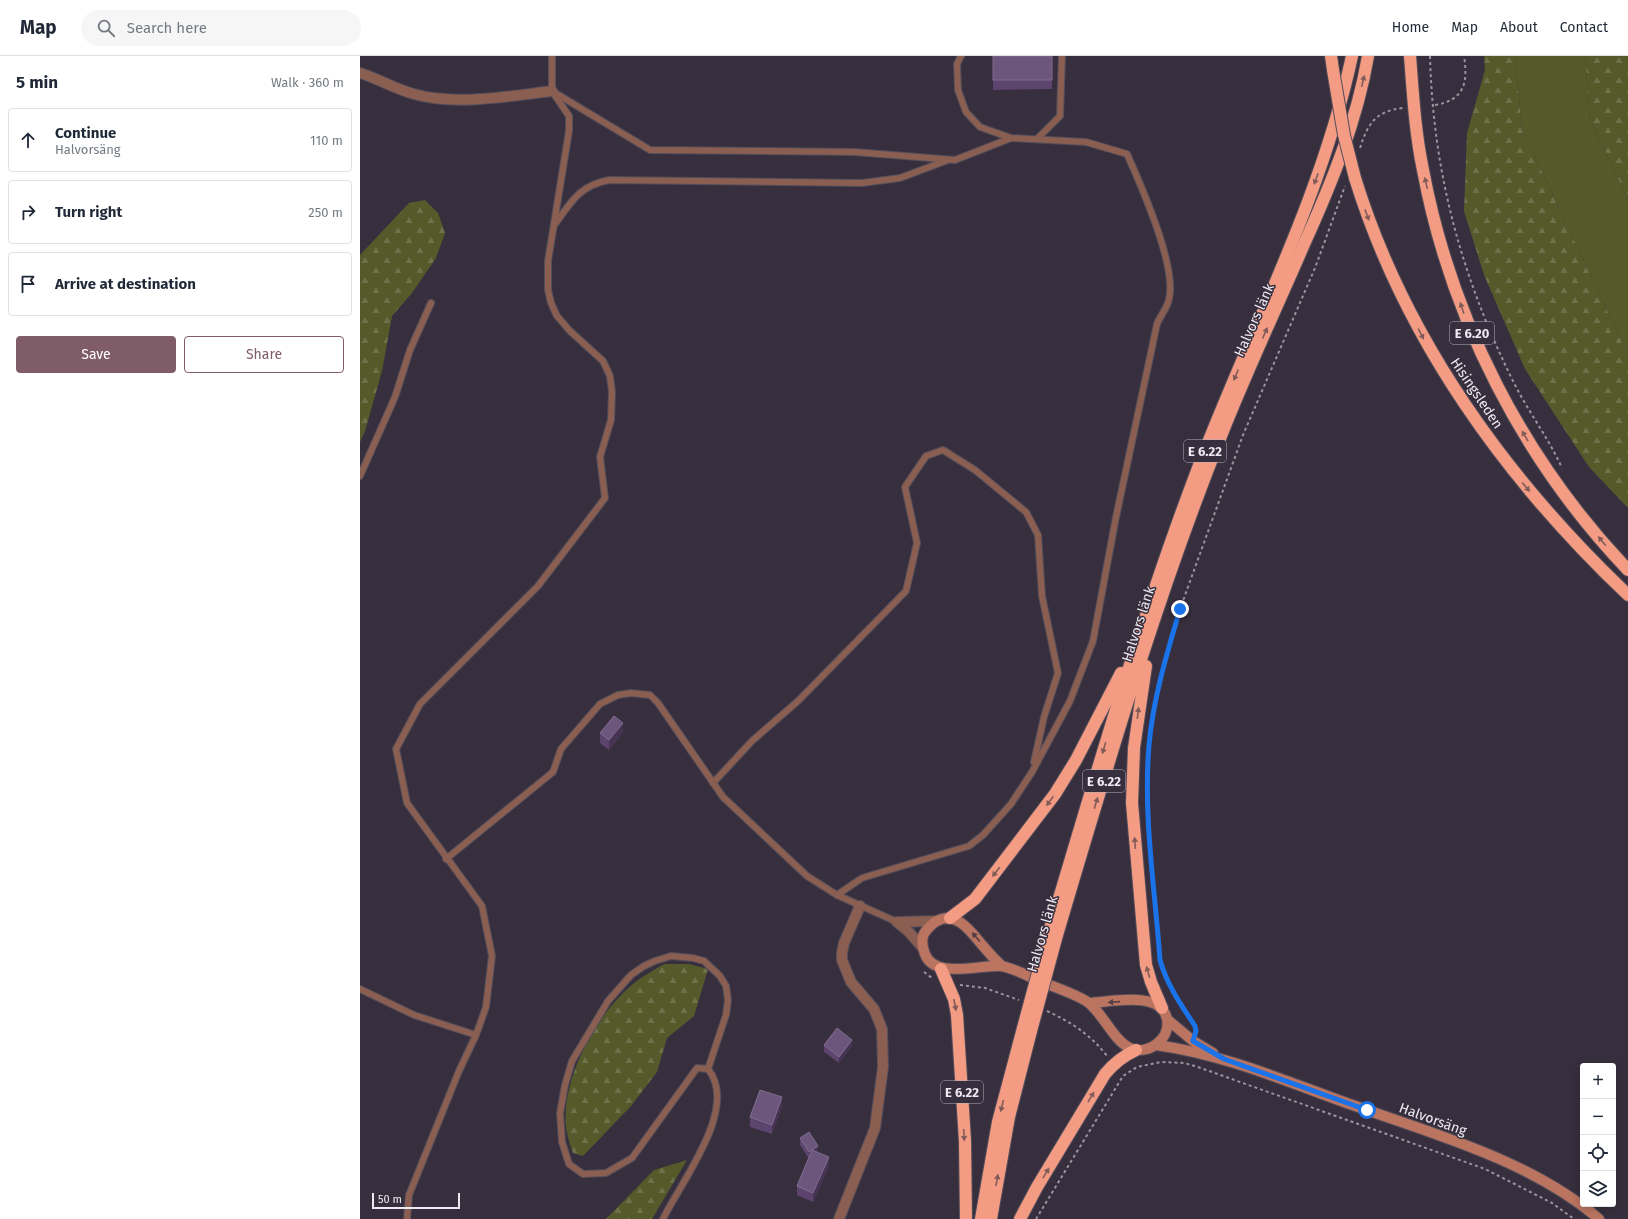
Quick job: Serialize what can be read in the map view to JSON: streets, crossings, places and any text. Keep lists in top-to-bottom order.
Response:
{
  "streets": {
    "highway": [
      "Halvors länk",
      "E 6.20",
      "Hisingsleden",
      "E 6.22"
    ],
    "street": ["Halvorsäng"]
  },
  "crossings": [
    ["Halvors länk", "E 6.22"],
    ["E 6.22", "Halvorsäng"]
  ],
  "scale_bar": "50 m",
  "page": {
    "header": "Map",
    "search": "Search here",
    "nav": [
      "Home",
      "Map",
      "About",
      "Contact"
    ],
    "heading": ["5 min", "Walk · 360 m"],
    "list": [
      ["Continue", "Halvorsäng", "110 m"],
      ["Turn right", "250 m"],
      "Arrive at destination"
    ],
    "buttons": ["Save", "Share"],
    "map_buttons": ["+", "−"],
    "scale": "50 m"
  }
}
